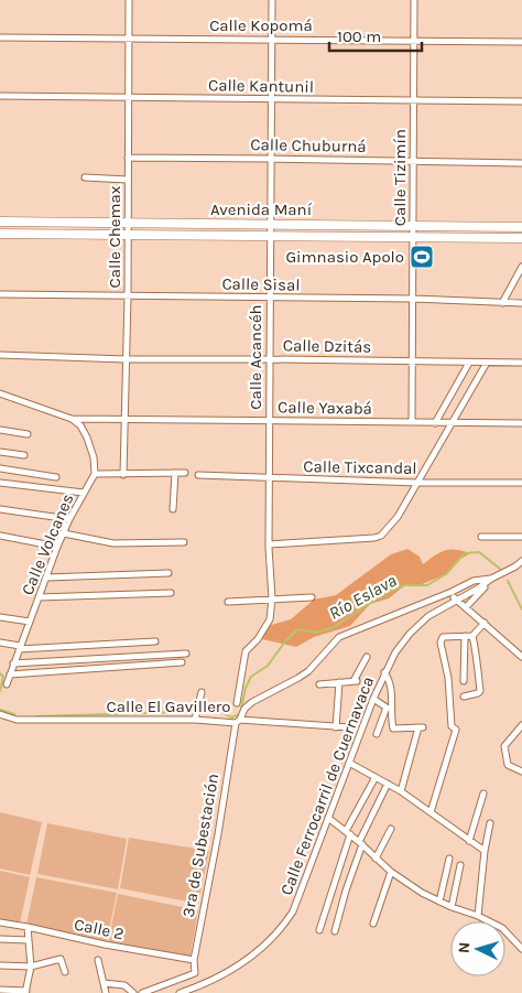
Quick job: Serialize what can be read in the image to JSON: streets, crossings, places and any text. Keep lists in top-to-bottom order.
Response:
{
  "streets": {
    "street": [
      "Calle Kopomá",
      "Calle Kantunil",
      "Calle Chuburná",
      "Calle Tizimín",
      "Avenida Maní",
      "Calle Chemax",
      "Calle Sisal",
      "Calle Dzitás",
      "Calle Acancéh",
      "Calle Yaxabá",
      "Calle Tixcandal",
      "Calle Volcanes",
      "Calle El Gavillero",
      "Calle Ferrocarril de Cuernavaca",
      "3ra de Subestación",
      "Calle 2"
    ]
  },
  "crossings": [
    ["Calle Kopomá", "Calle Tizimín"],
    ["Calle Kopomá", "Calle Chemax"],
    ["Calle Kopomá", "Calle Acancéh"],
    ["Calle Kantunil", "Calle Tizimín"],
    ["Calle Kantunil", "Calle Chemax"],
    ["Calle Kantunil", "Calle Acancéh"],
    ["Calle Chuburná", "Calle Tizimín"],
    ["Calle Chuburná", "Calle Chemax"],
    ["Calle Chuburná", "Calle Acancéh"],
    ["Calle Tizimín", "Avenida Maní"],
    ["Calle Tizimín", "Calle Sisal"],
    ["Calle Tizimín", "Calle Dzitás"],
    ["Calle Tizimín", "Calle Yaxabá"],
    ["Avenida Maní", "Calle Chemax"],
    ["Avenida Maní", "Calle Acancéh"],
    ["Calle Chemax", "Calle Sisal"],
    ["Calle Chemax", "Calle Dzitás"],
    ["Calle Chemax", "Calle Yaxabá"],
    ["Calle Sisal", "Calle Acancéh"],
    ["Calle Dzitás", "Calle Acancéh"],
    ["Calle Acancéh", "Calle Yaxabá"],
    ["Calle Acancéh", "Calle Tixcandal"],
    ["Calle El Gavillero", "Calle Ferrocarril de Cuernavaca"],
    ["Calle El Gavillero", "3ra de Subestación"],
    ["3ra de Subestación", "Calle 2"]
  ],
  "water": ["Río Eslava"],
  "places": {
    "sports": ["Gimnasio Apolo"]
  },
  "scale_bar": "100 m",
  "north": "left"
}
